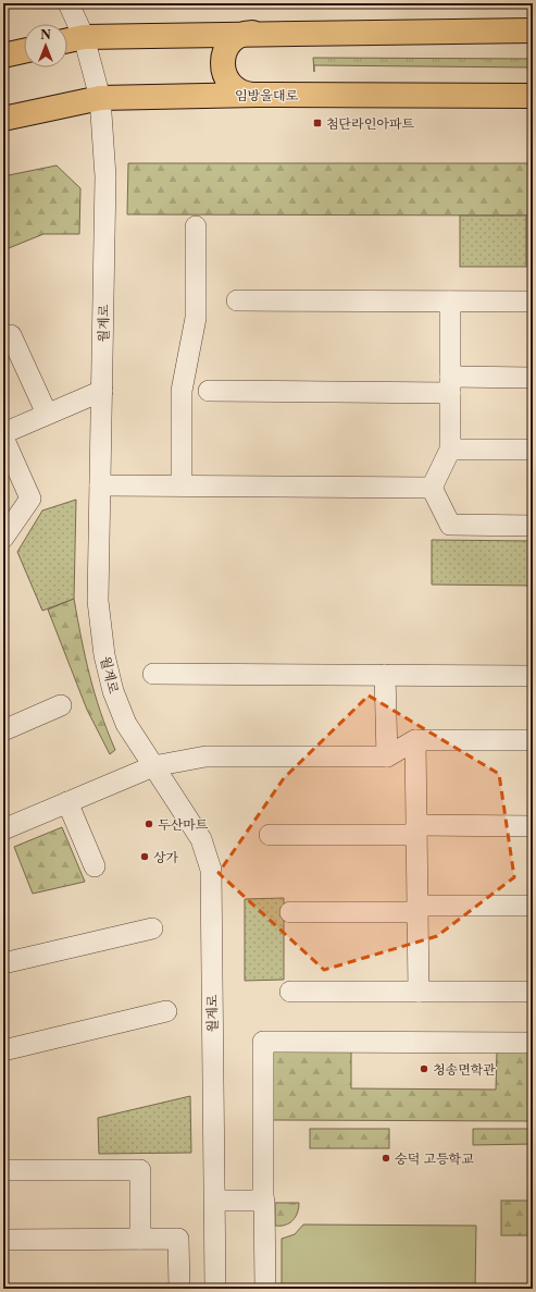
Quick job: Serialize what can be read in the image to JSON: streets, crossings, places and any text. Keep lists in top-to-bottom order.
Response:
{
  "streets": {
    "main road": ["임방울대로"],
    "street": ["월계로"]
  },
  "crossings": [
    ["임방울대로", "월계로"]
  ],
  "places": {
    "transit": ["첨단라인아파트"],
    "other": [
      "두산마트",
      "상가",
      "청송면학관",
      "숭덕 고등학교"
    ]
  },
  "north": "top"
}
